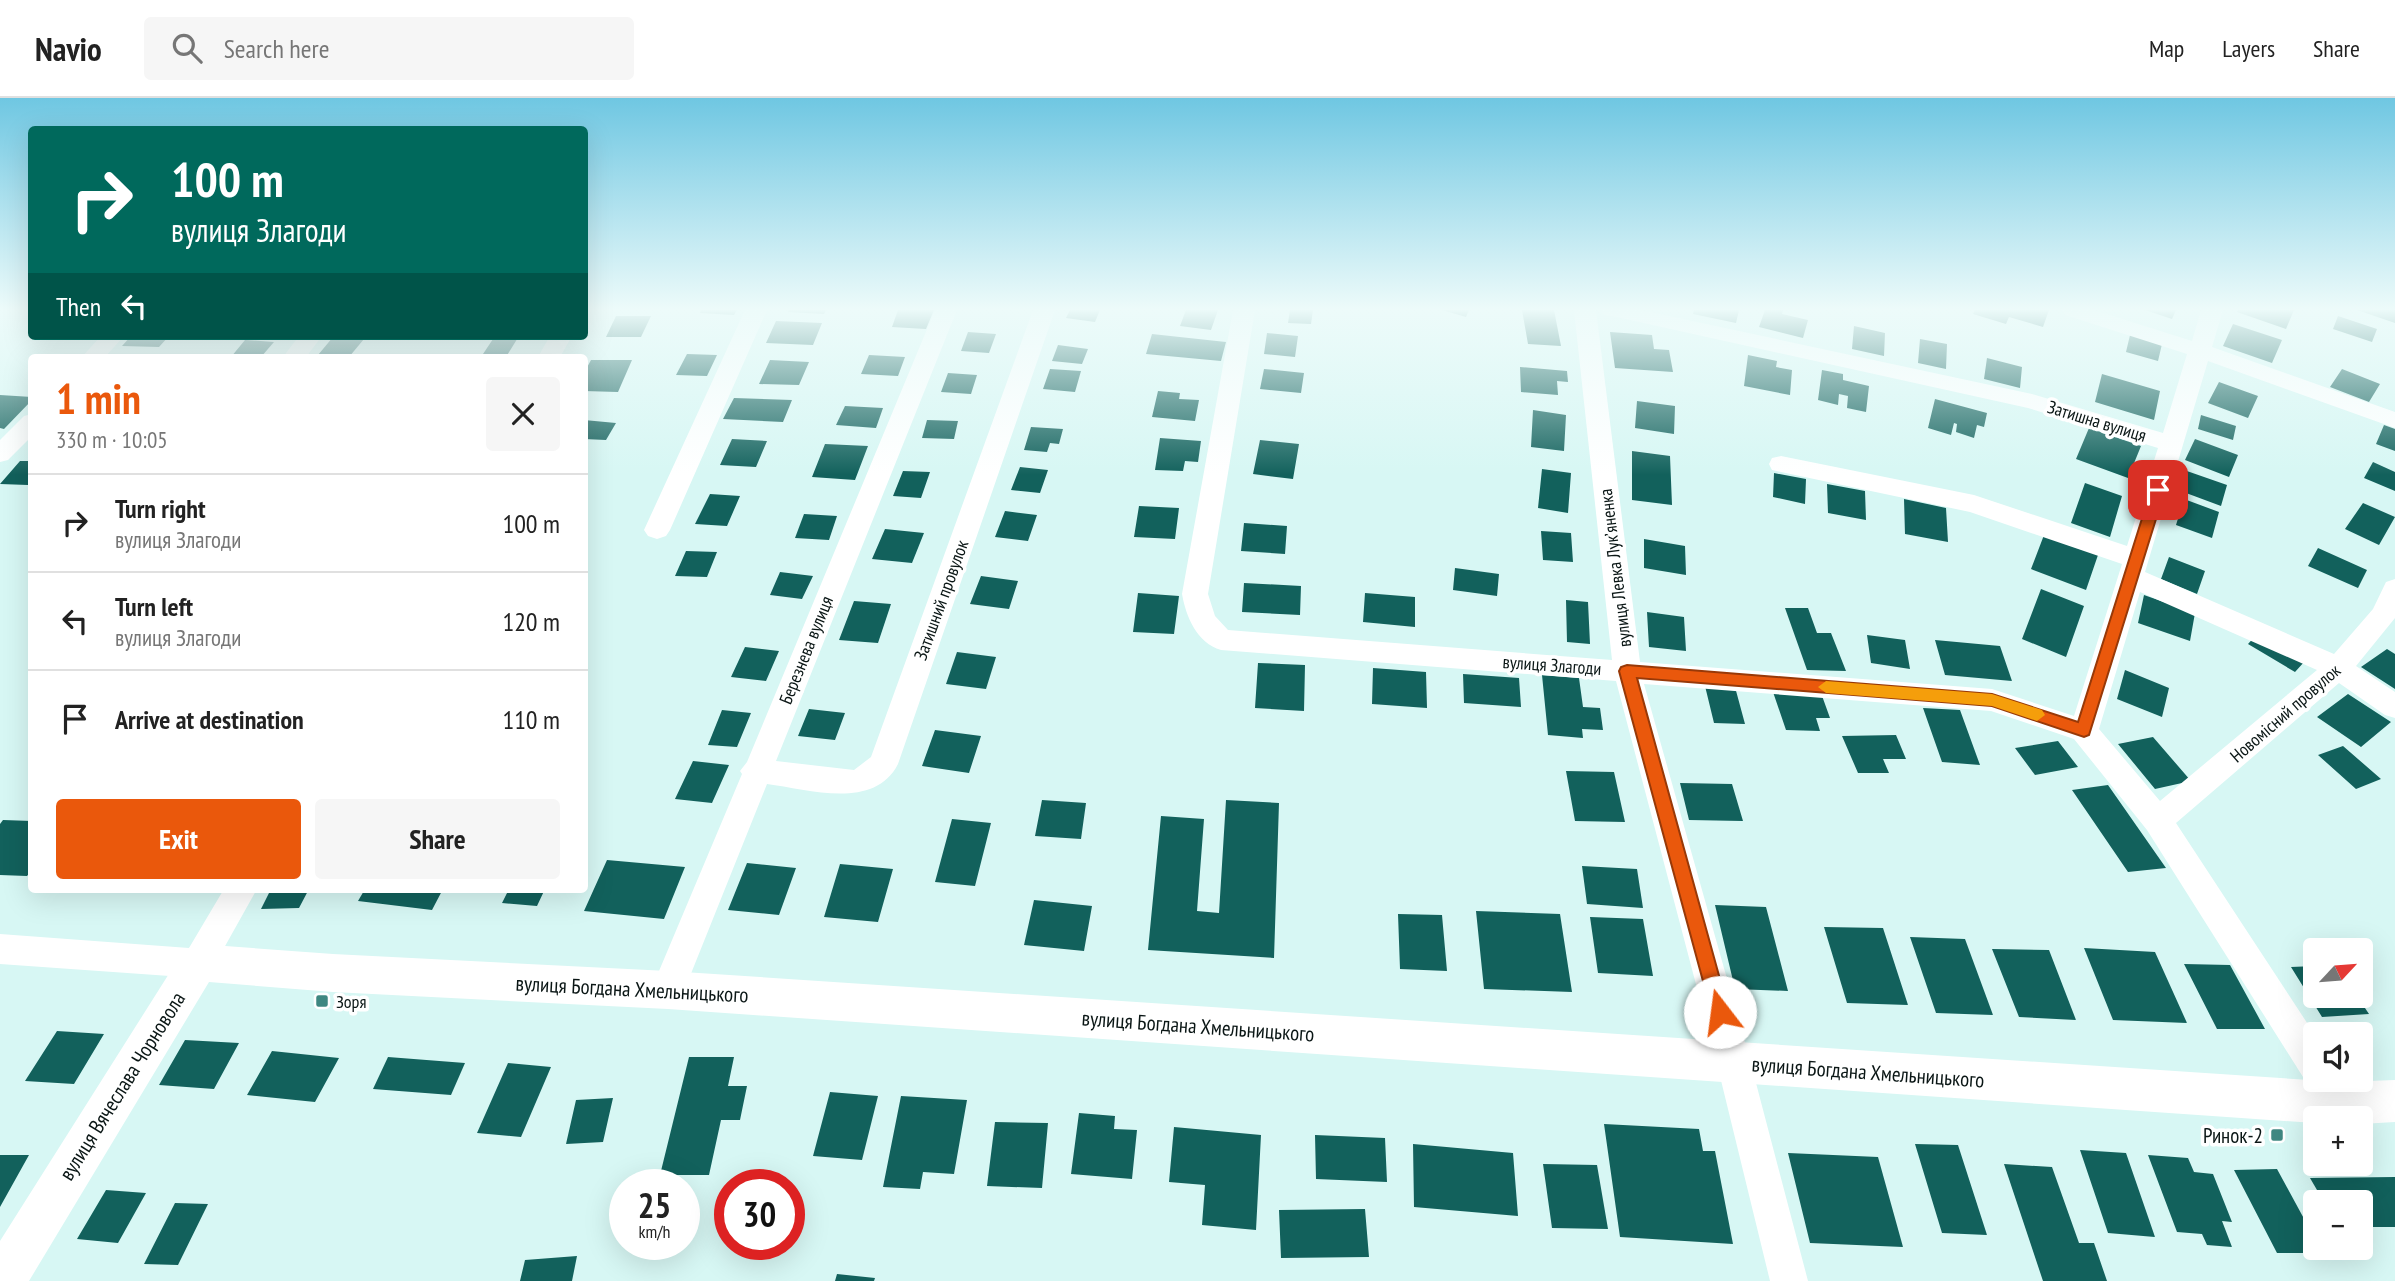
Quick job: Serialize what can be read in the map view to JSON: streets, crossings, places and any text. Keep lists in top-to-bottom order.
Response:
{
  "streets": {
    "main road": ["вулиця Богдана Хмельницького", "вулиця Вячеслава Чорновола"],
    "street": [
      "Затишна вулиця",
      "вулиця Левка Лукʼяненка",
      "Затишний провулок",
      "Березнева вулиця",
      "вулиця Злагоди",
      "Новомісний провулок"
    ]
  },
  "crossings": [
    ["вулиця Левка Лукʼяненка", "вулиця Злагоди"],
    ["вулиця Левка Лукʼяненка", "вулиця Богдана Хмельницького"],
    ["Затишний провулок", "Березнева вулиця"],
    ["Березнева вулиця", "вулиця Богдана Хмельницького"],
    ["вулиця Богдана Хмельницького", "вулиця Вячеслава Чорновола"]
  ],
  "places": {
    "transit": ["Зоря", "Ринок-2"]
  },
  "north": "top right",
  "page": {
    "header": "Navio",
    "search": "Search here",
    "nav": ["Map", "Layers", "Share"],
    "turn": ["100 m", "вулиця Злагоди"],
    "then": "Then",
    "heading": ["1 min", "330 m · 10:05"],
    "list": [
      {
        "name": "Turn right",
        "note": "вулиця Злагоди",
        "value": "100 m"
      },
      {
        "name": "Turn left",
        "note": "вулиця Злагоди",
        "value": "120 m"
      },
      {
        "name": "Arrive at destination",
        "value": "110 m"
      }
    ],
    "buttons": ["Exit", "Share"],
    "map_buttons": ["+", "−"],
    "speed": "25 km/h",
    "limit": "30"
  }
}
